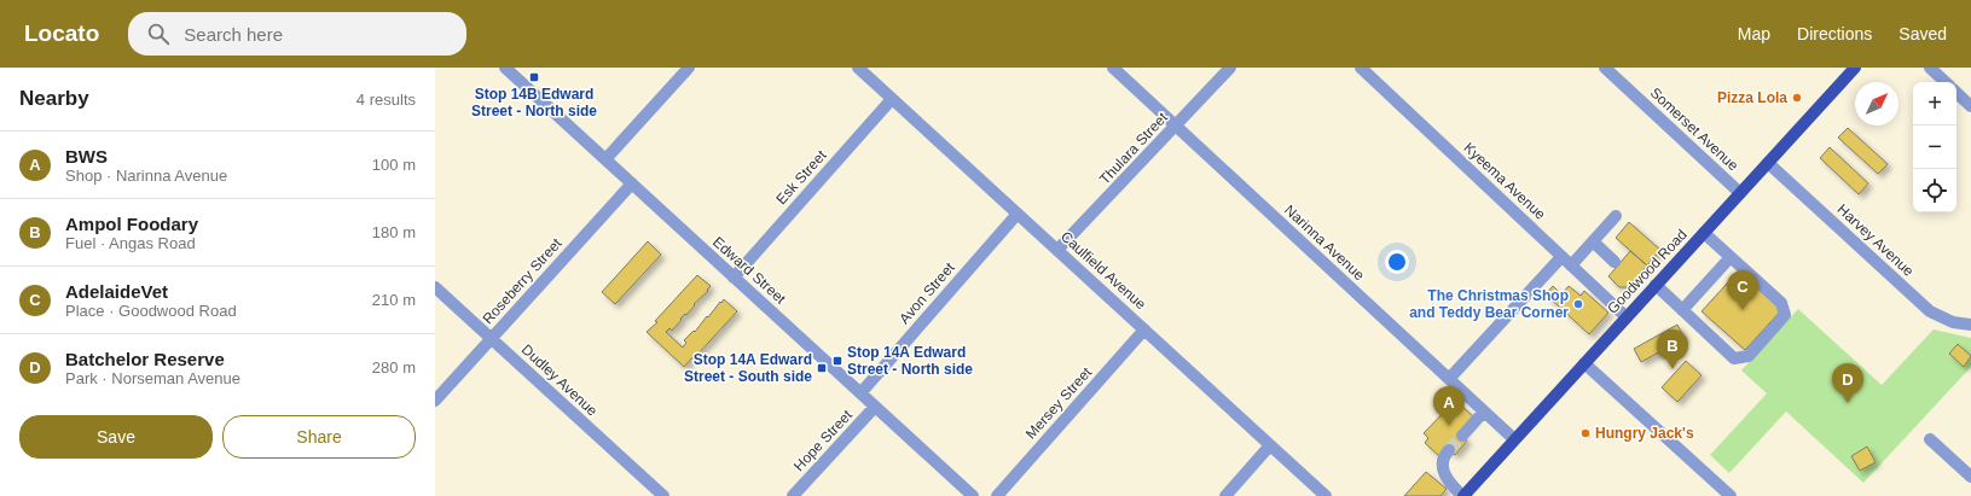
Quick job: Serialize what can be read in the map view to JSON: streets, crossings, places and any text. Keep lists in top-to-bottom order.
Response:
{
  "streets": {
    "main road": ["Goodwood Road"],
    "street": [
      "Somerset Avenue",
      "Thulara Street",
      "Esk Street",
      "Kyeema Avenue",
      "Harvey Avenue",
      "Narinna Avenue",
      "Edward Street",
      "Caulfield Avenue",
      "Roseberry Street",
      "Avon Street",
      "Dudley Avenue",
      "Mersey Street",
      "Hope Street"
    ]
  },
  "crossings": [
    ["Somerset Avenue", "Goodwood Road"],
    ["Thulara Street", "Narinna Avenue"],
    ["Thulara Street", "Caulfield Avenue"],
    ["Esk Street", "Edward Street"],
    ["Esk Street", "Caulfield Avenue"],
    ["Kyeema Avenue", "Goodwood Road"],
    ["Harvey Avenue", "Goodwood Road"],
    ["Narinna Avenue", "Goodwood Road"],
    ["Edward Street", "Roseberry Street"],
    ["Edward Street", "Avon Street"],
    ["Edward Street", "Hope Street"],
    ["Caulfield Avenue", "Avon Street"],
    ["Caulfield Avenue", "Mersey Street"],
    ["Roseberry Street", "Dudley Avenue"]
  ],
  "places": {
    "transit": ["Stop 14B Edward Street - North side", "Stop 14A Edward Street - North side", "Stop 14A Edward Street - South side"],
    "other": ["Pizza Lola", "The Christmas Shop and Teddy Bear Corner", "Hungry Jack's"]
  },
  "north": "top right",
  "page": {
    "header": "Locato",
    "search": "Search here",
    "nav": ["Map", "Directions", "Saved"],
    "heading": ["Nearby", "4 results"],
    "map_buttons": ["+", "−"],
    "list": [
      {
        "mark": "A",
        "name": "BWS",
        "note": "Shop · Narinna Avenue",
        "value": "100 m"
      },
      {
        "mark": "B",
        "name": "Ampol Foodary",
        "note": "Fuel · Angas Road",
        "value": "180 m"
      },
      {
        "mark": "C",
        "name": "AdelaideVet",
        "note": "Place · Goodwood Road",
        "value": "210 m"
      },
      {
        "mark": "D",
        "name": "Batchelor Reserve",
        "note": "Park · Norseman Avenue",
        "value": "280 m"
      }
    ],
    "pins": [
      "C",
      "B",
      "D",
      "A"
    ],
    "buttons": ["Save", "Share"]
  }
}
